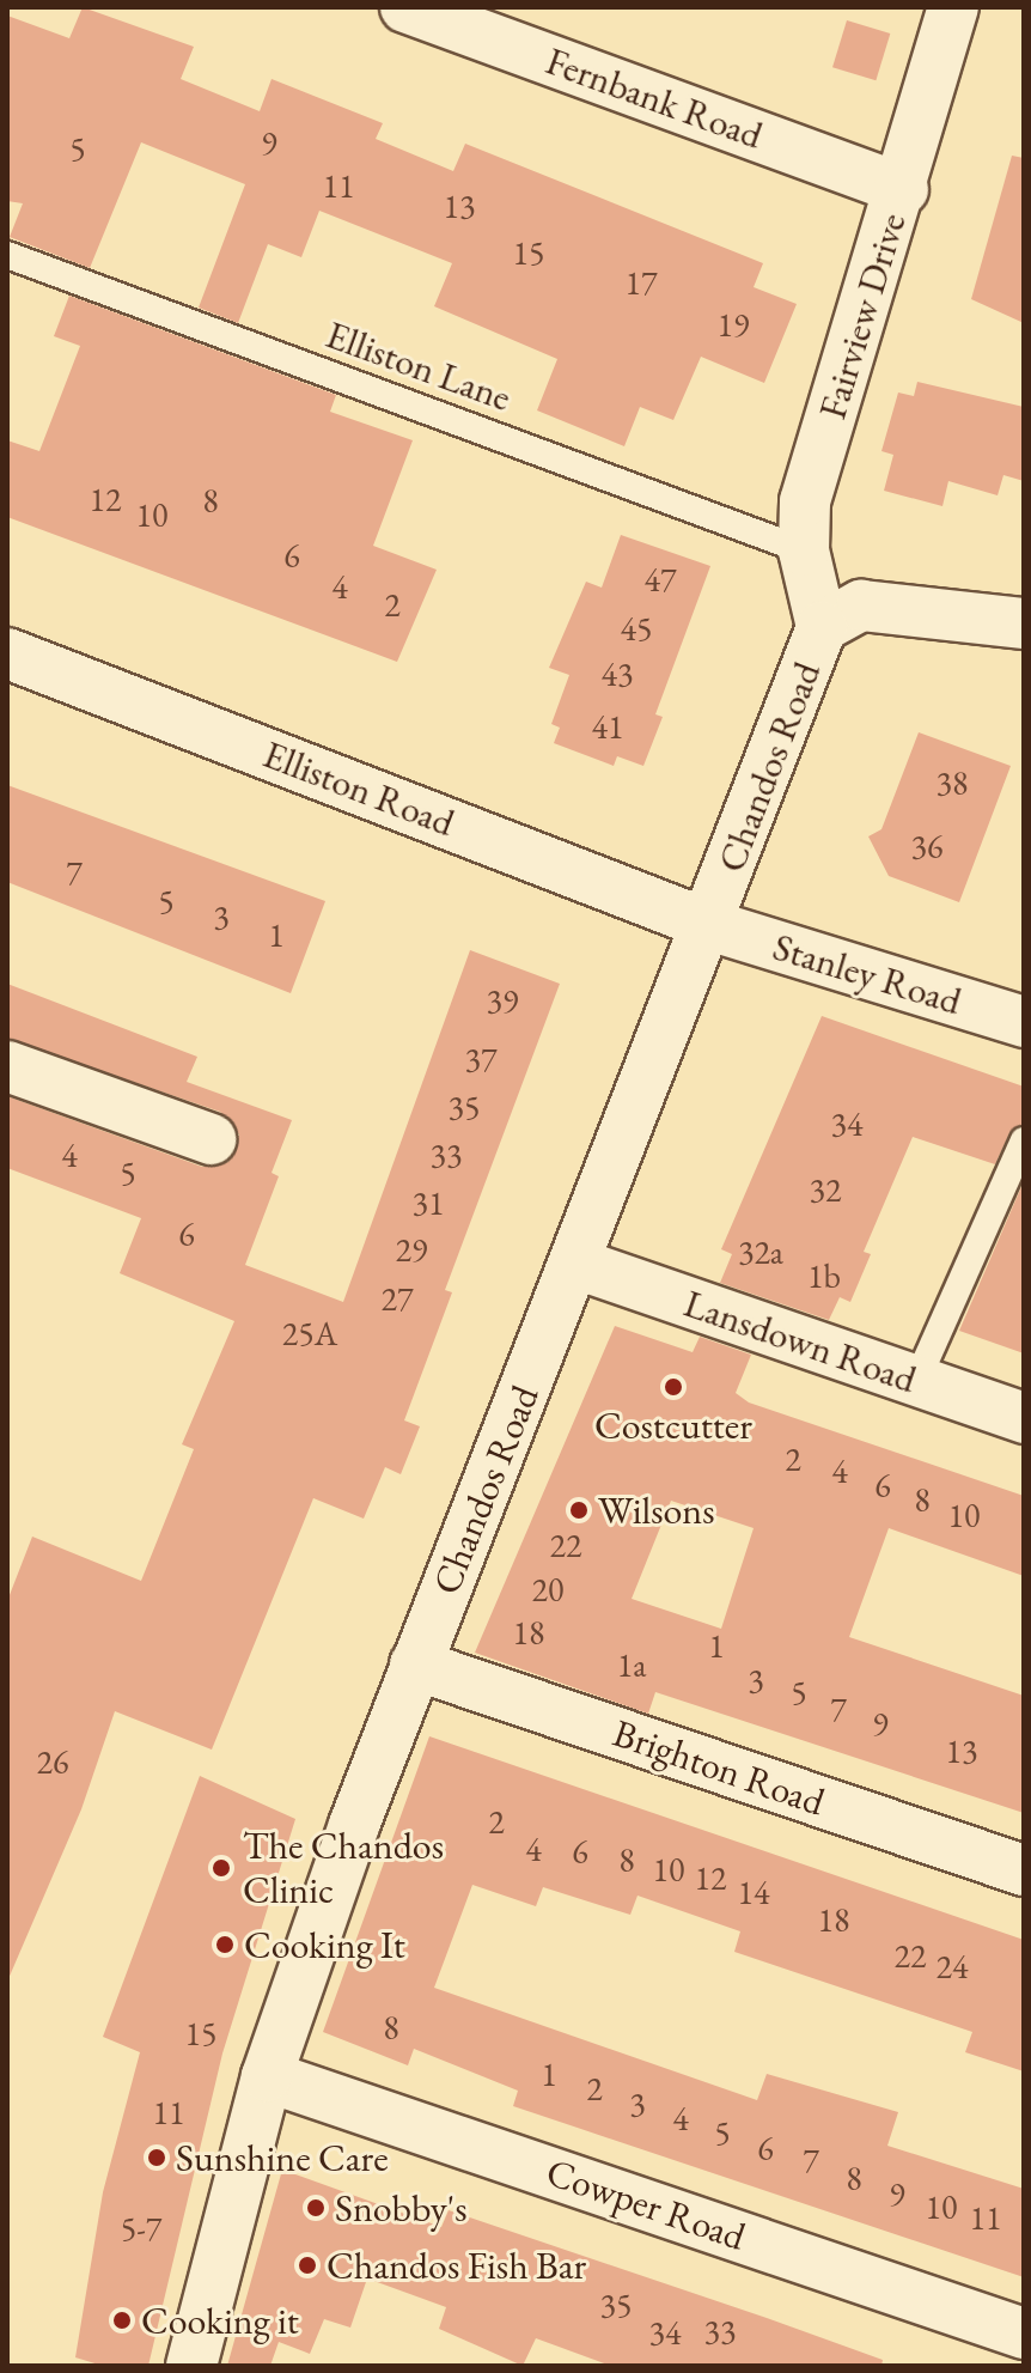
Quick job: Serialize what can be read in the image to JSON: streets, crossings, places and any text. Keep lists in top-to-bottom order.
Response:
{
  "streets": {
    "street": [
      "Fernbank Road",
      "Fairview Drive",
      "Chandos Road",
      "Elliston Road",
      "Stanley Road",
      "Lansdown Road",
      "Brighton Road",
      "Cowper Road"
    ],
    "lane": ["Elliston Lane"]
  },
  "crossings": [
    ["Fernbank Road", "Fairview Drive"],
    ["Fairview Drive", "Elliston Lane"],
    ["Fairview Drive", "Chandos Road"],
    ["Chandos Road", "Elliston Road"],
    ["Chandos Road", "Stanley Road"],
    ["Chandos Road", "Lansdown Road"],
    ["Chandos Road", "Brighton Road"],
    ["Chandos Road", "Cowper Road"],
    ["Elliston Road", "Stanley Road"]
  ],
  "places": [
    "Costcutter",
    "Wilsons",
    "The Chandos Clinic",
    "Cooking It",
    "Sunshine Care",
    "Snobby's",
    "Chandos Fish Bar",
    "Cooking it"
  ],
  "house_numbers": [
    "9",
    "5",
    "11",
    "13",
    "15",
    "17",
    "19",
    "12",
    "8",
    "10",
    "6",
    "47",
    "4",
    "2",
    "45",
    "43",
    "41",
    "38",
    "36",
    "7",
    "5",
    "3",
    "1",
    "39",
    "37",
    "35",
    "34",
    "4",
    "33",
    "5",
    "32",
    "31",
    "6",
    "29",
    "32a",
    "1b",
    "27",
    "25A",
    "2",
    "4",
    "6",
    "8",
    "10",
    "22",
    "20",
    "18",
    "1",
    "1a",
    "3",
    "5",
    "7",
    "9",
    "13",
    "26",
    "2",
    "4",
    "6",
    "8",
    "10",
    "12",
    "14",
    "18",
    "22",
    "24",
    "8",
    "15",
    "1",
    "2",
    "3",
    "11",
    "4",
    "5",
    "6",
    "7",
    "8",
    "9",
    "10",
    "11",
    "5-7",
    "35",
    "33",
    "34"
  ]
}
